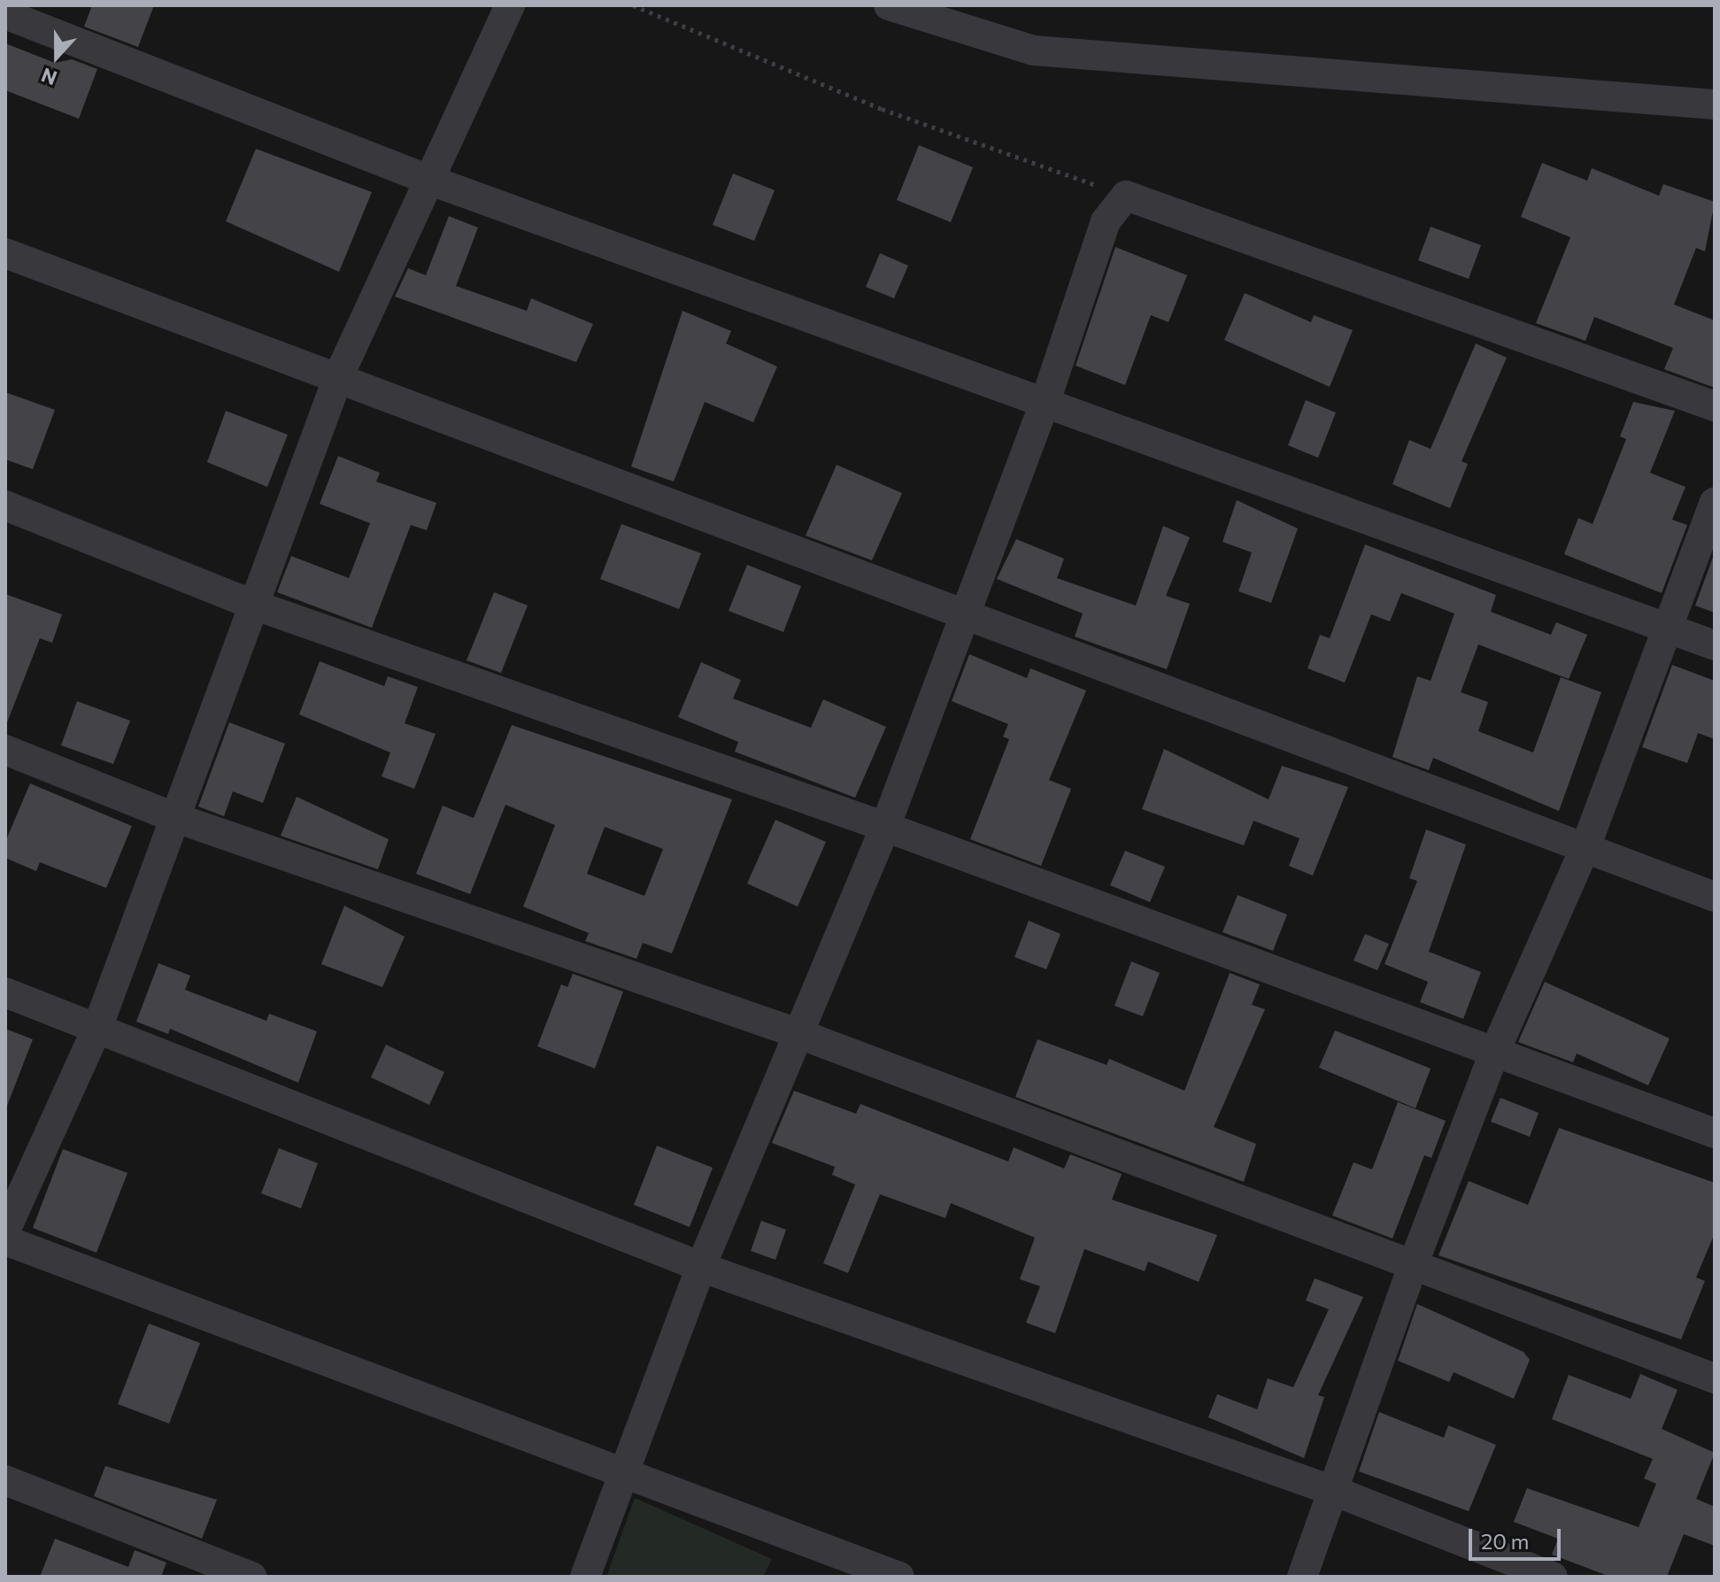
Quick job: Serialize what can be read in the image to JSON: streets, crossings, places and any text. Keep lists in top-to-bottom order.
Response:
{
  "scale_bar": "20 m",
  "north": "bottom"
}
